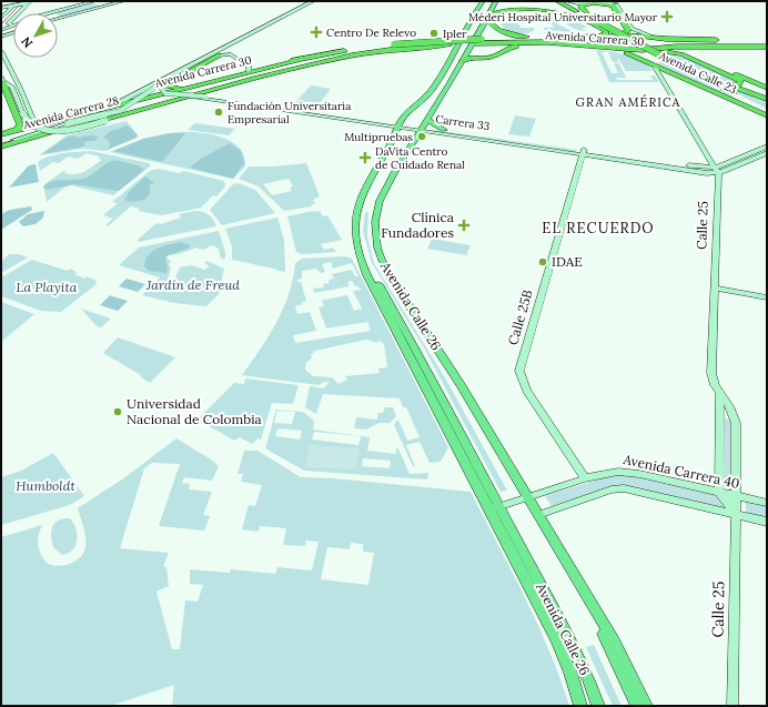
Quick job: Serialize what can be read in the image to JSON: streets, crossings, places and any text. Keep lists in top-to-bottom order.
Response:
{
  "streets": {
    "highway": ["Avenida Carrera 30", "Avenida Calle 23"],
    "main road": [
      "Avenida Carrera 28",
      "Carrera 33",
      "Calle 25",
      "Avenida Calle 26",
      "Calle 25B",
      "Avenida Carrera 40"
    ]
  },
  "crossings": [
    ["Avenida Carrera 30", "Avenida Calle 23"],
    ["Avenida Carrera 30", "Avenida Carrera 28"],
    ["Avenida Carrera 30", "Carrera 33"],
    ["Avenida Carrera 30", "Avenida Calle 26"],
    ["Avenida Carrera 28", "Carrera 33"],
    ["Carrera 33", "Calle 25"],
    ["Carrera 33", "Avenida Calle 26"],
    ["Carrera 33", "Calle 25B"],
    ["Calle 25", "Avenida Carrera 40"],
    ["Avenida Calle 26", "Avenida Carrera 40"],
    ["Calle 25B", "Avenida Carrera 40"]
  ],
  "districts": ["GRAN AMÉRICA", "EL RECUERDO"],
  "parks": ["Jardín de Freud", "La Playita", "Humboldt"],
  "places": {
    "health": [
      "Méderi Hospital Universitario Mayor",
      "Centro De Relevo",
      "DaVita Centro de Cuidado Renal",
      "Clínica Fundadores"
    ],
    "other": [
      "Ipler",
      "Fundación Universitaria Empresarial",
      "Multipruebas",
      "IDAE",
      "Universidad Nacional de Colombia"
    ]
  },
  "north": "bottom left"
}
